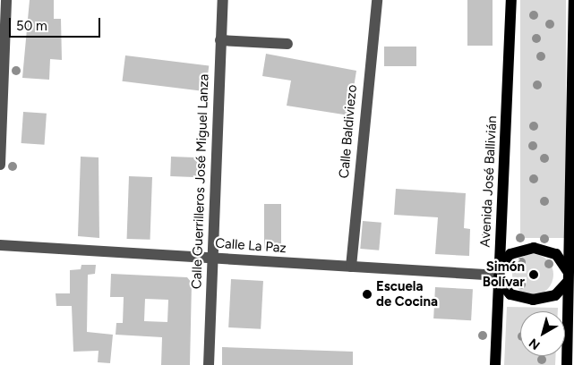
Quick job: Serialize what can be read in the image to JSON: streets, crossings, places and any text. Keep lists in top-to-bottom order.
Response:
{
  "streets": {
    "main road": ["Avenida José Ballivián"],
    "street": ["Calle Baldiviezo", "Calle Guerrilleros José Miguel Lanza", "Calle La Paz"]
  },
  "crossings": [
    ["Calle Baldiviezo", "Calle La Paz"],
    ["Calle Guerrilleros José Miguel Lanza", "Calle La Paz"],
    ["Avenida José Ballivián", "Calle La Paz"]
  ],
  "places": ["Simón Bolívar", "Escuela de Cocina"],
  "scale_bar": "50 m",
  "north": "bottom left"
}
